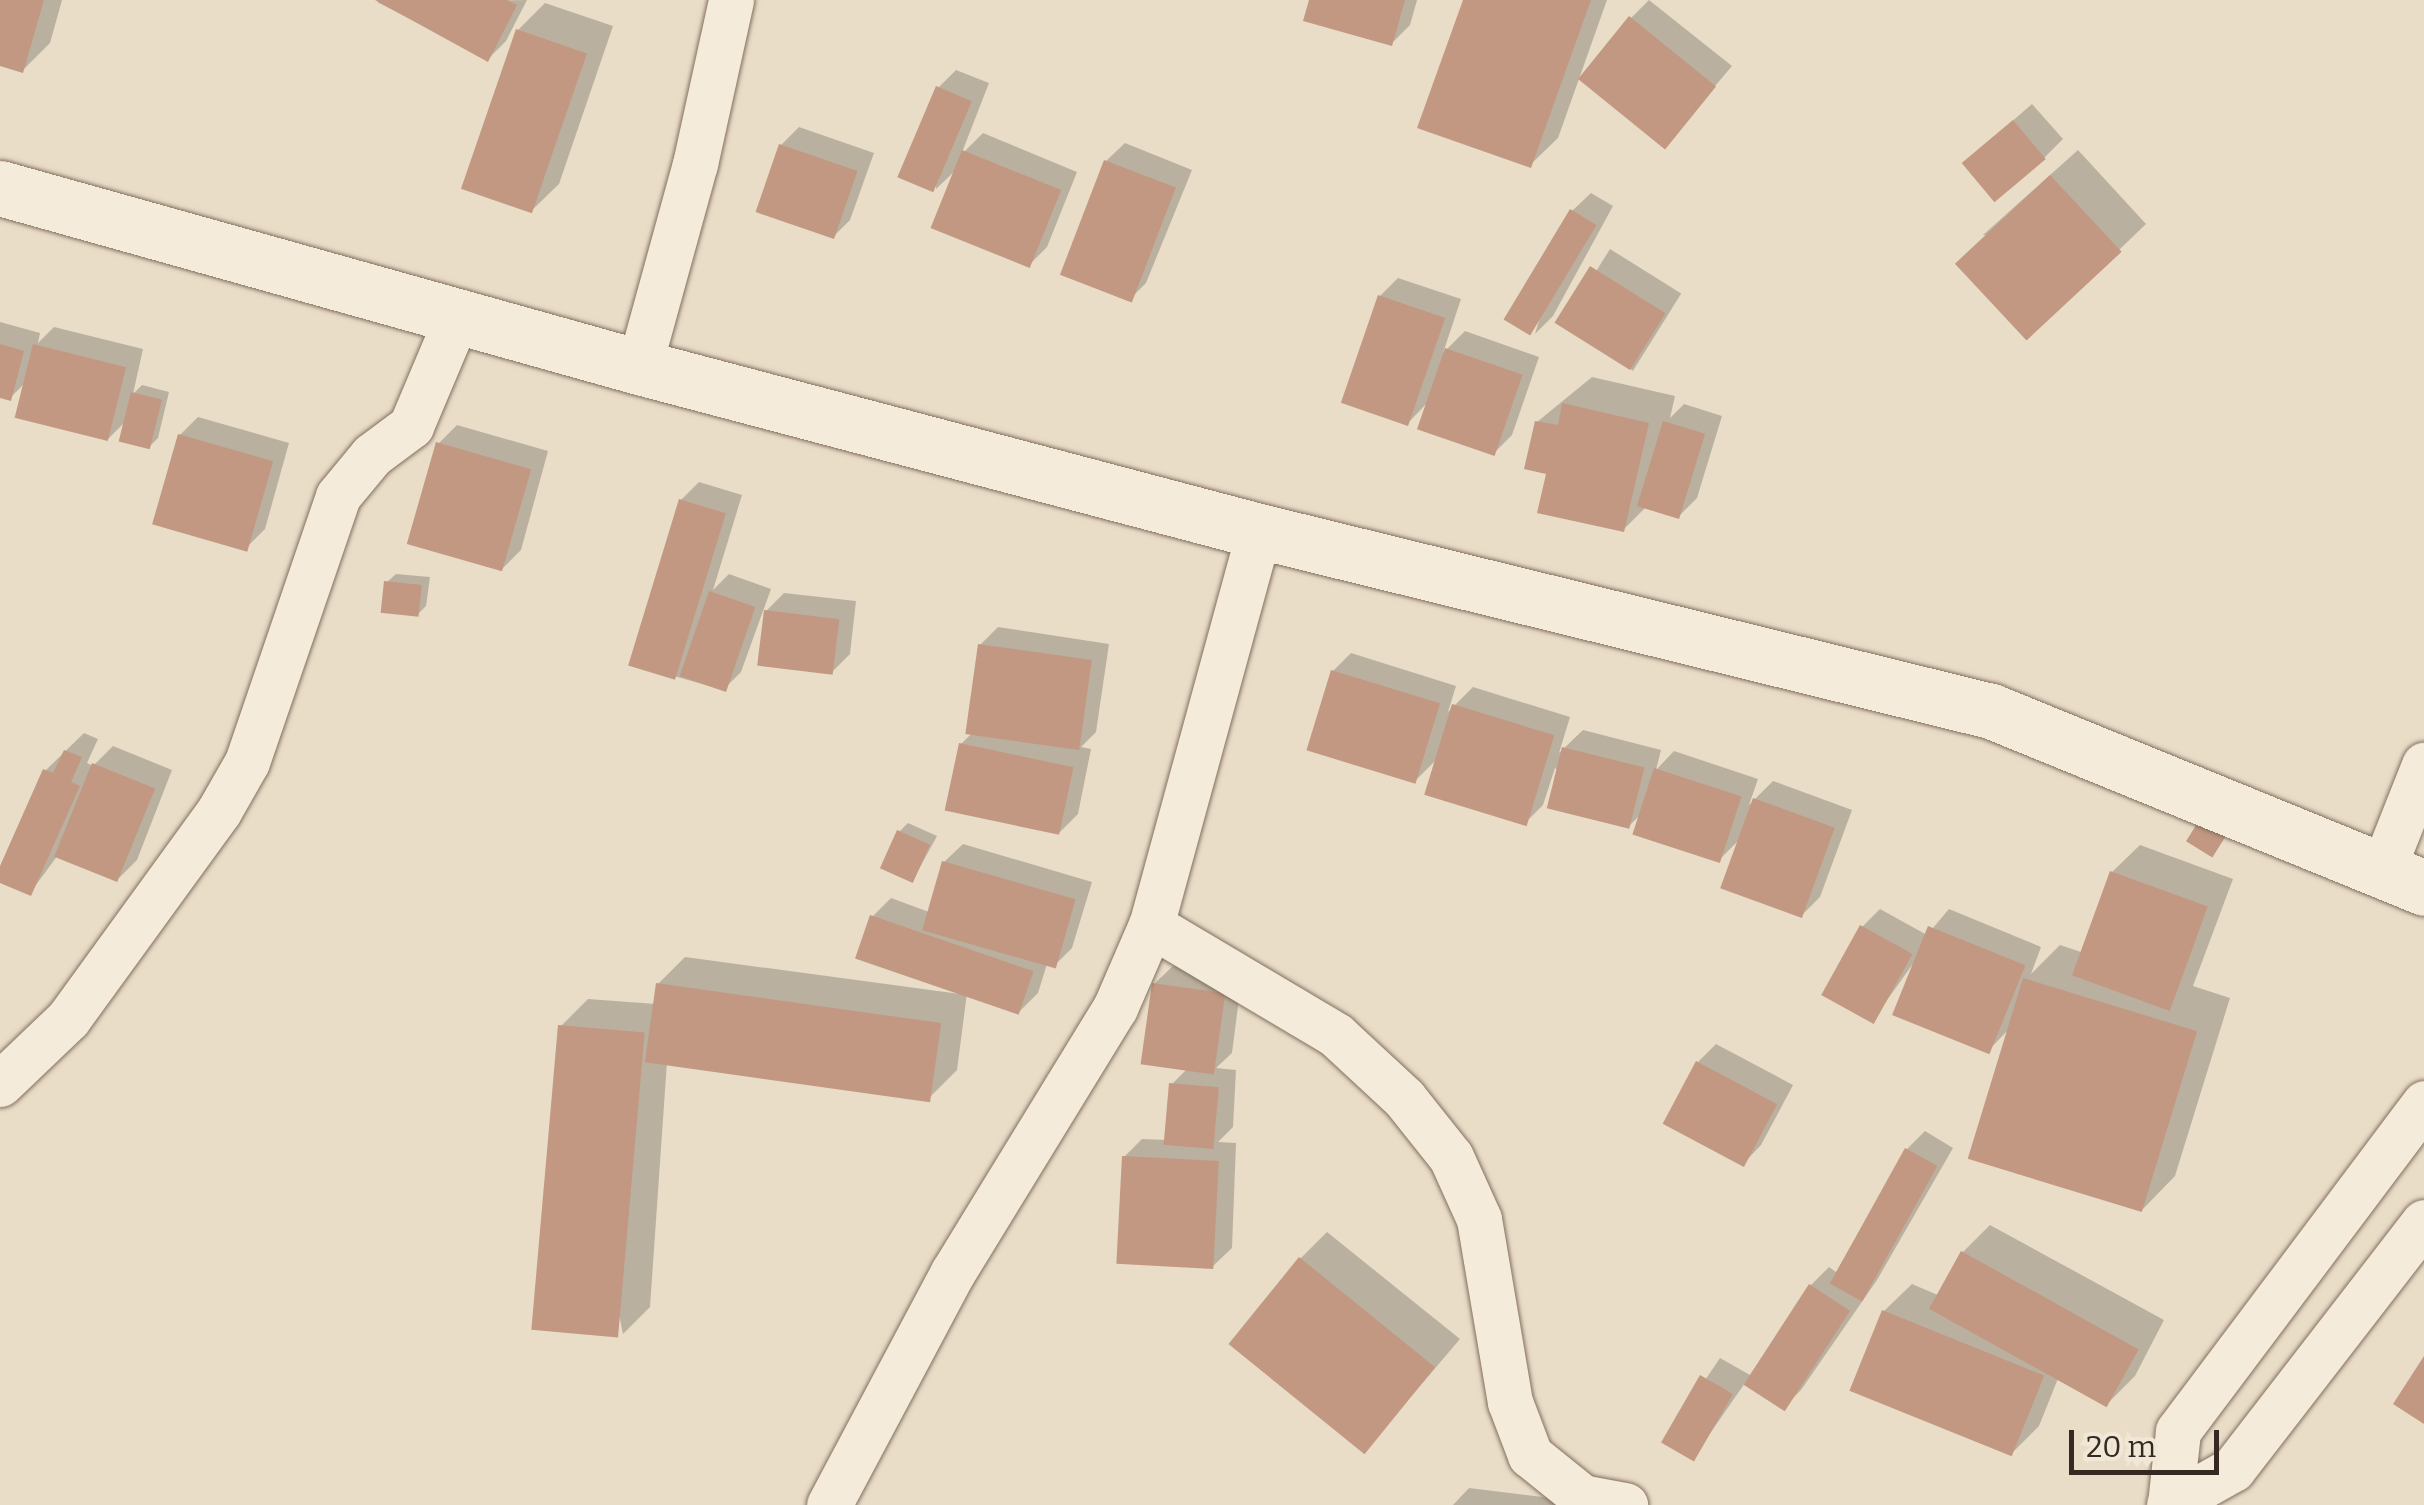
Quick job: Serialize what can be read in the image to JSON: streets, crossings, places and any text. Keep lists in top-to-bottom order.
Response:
{
  "scale_bar": "20 m"
}
